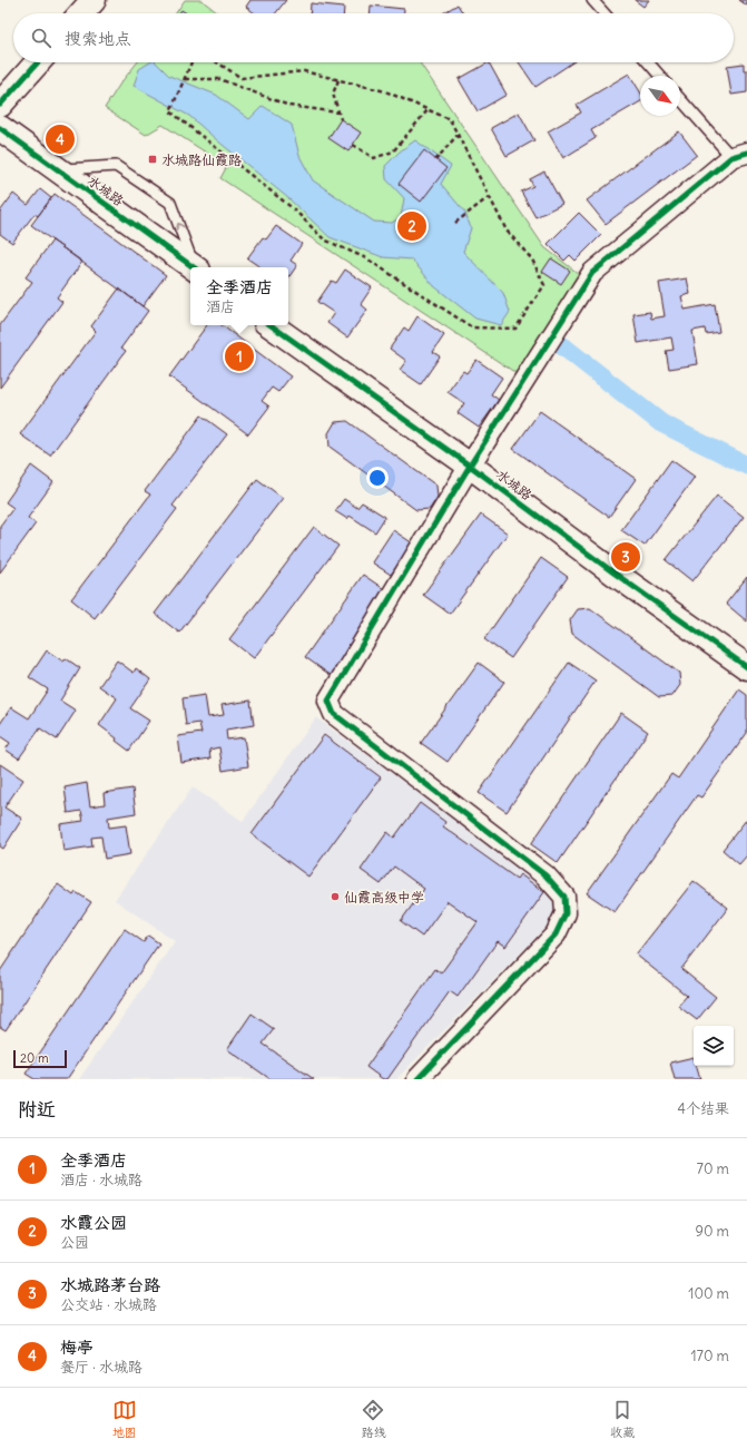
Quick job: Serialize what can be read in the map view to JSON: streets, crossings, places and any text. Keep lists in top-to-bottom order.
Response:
{
  "streets": {
    "street": ["水城路"]
  },
  "places": {
    "transit": ["水城路仙霞路"],
    "other": ["仙霞高级中学"]
  },
  "scale_bar": "20 m",
  "north": "bottom right",
  "page": {
    "search": "搜索地点",
    "pins": [
      "4",
      "2",
      "1",
      "3"
    ],
    "popup": ["全季酒店", "酒店"],
    "scale": "20 m",
    "heading": ["附近", "4个结果"],
    "list": [
      {
        "mark": "1",
        "name": "全季酒店",
        "note": "酒店 · 水城路",
        "value": "70 m"
      },
      {
        "mark": "2",
        "name": "水霞公园",
        "note": "公园",
        "value": "90 m"
      },
      {
        "mark": "3",
        "name": "水城路茅台路",
        "note": "公交站 · 水城路",
        "value": "100 m"
      },
      {
        "mark": "4",
        "name": "梅亭",
        "note": "餐厅 · 水城路",
        "value": "170 m"
      }
    ],
    "nav": ["地图", "路线", "收藏"]
  }
}
